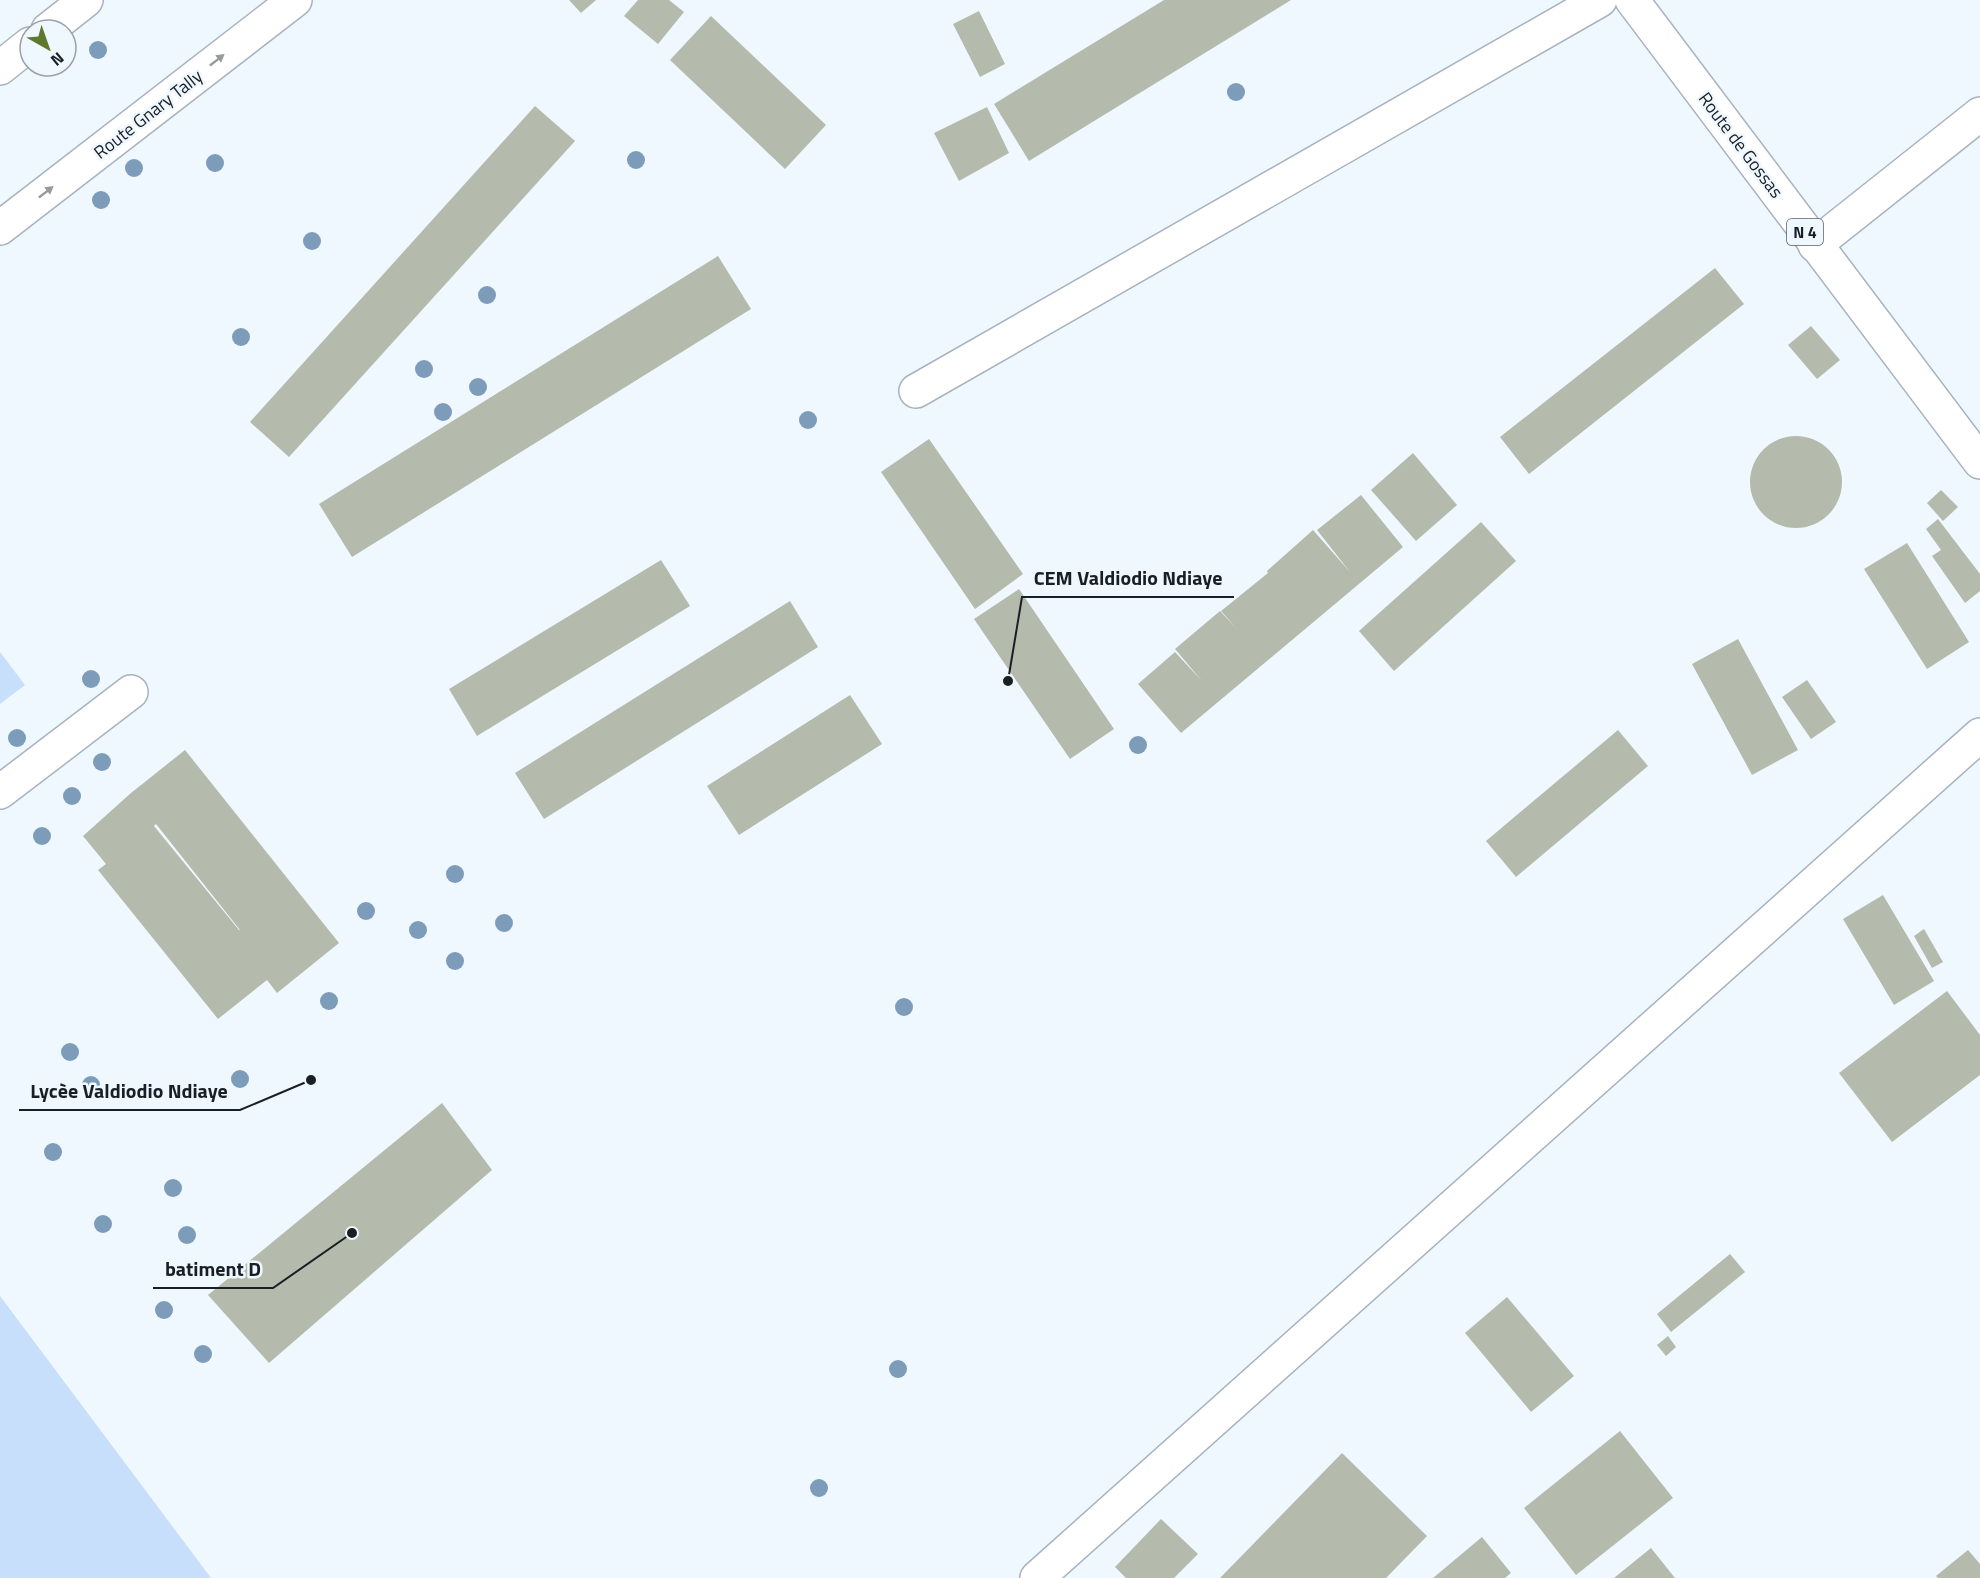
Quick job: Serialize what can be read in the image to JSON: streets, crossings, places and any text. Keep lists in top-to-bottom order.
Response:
{
  "streets": {
    "street": ["Route Gnary Tally", "Route de Gossas", "N 4"]
  },
  "one_way": ["Route Gnary Tally"],
  "places": ["CEM Valdiodio Ndiaye", "Lycèe Valdiodio Ndiaye", "batiment D"],
  "north": "bottom right"
}
